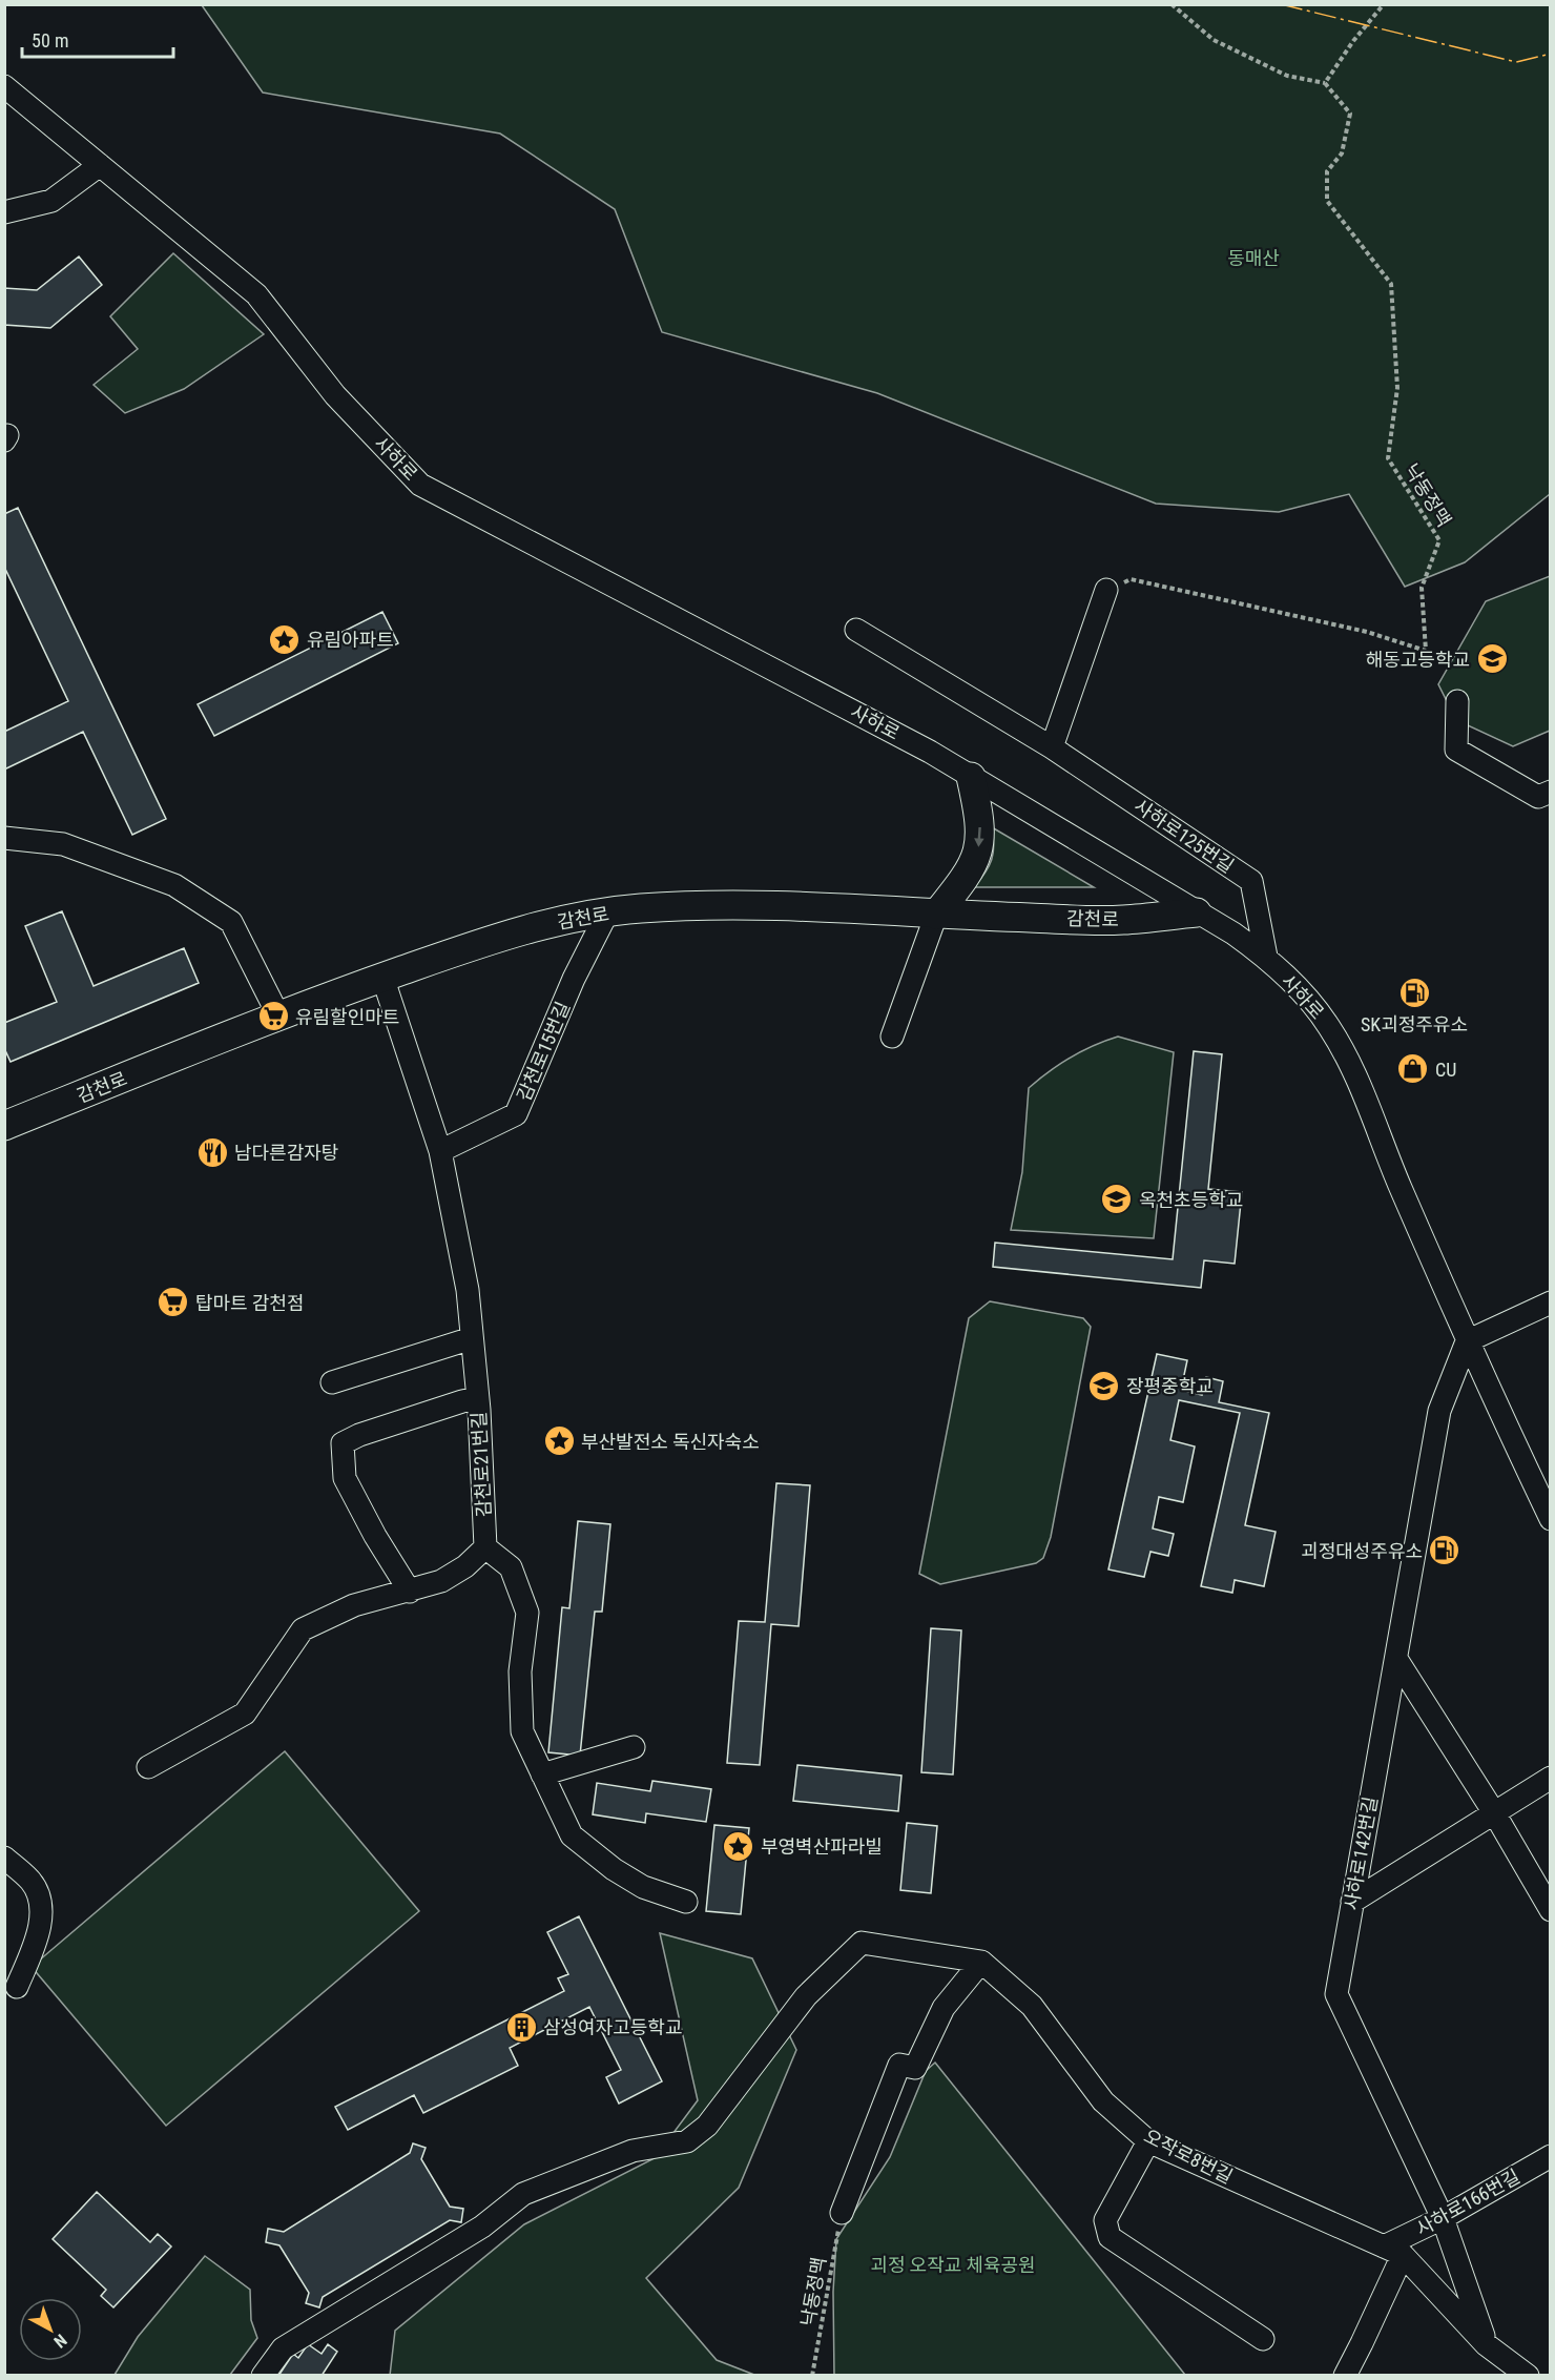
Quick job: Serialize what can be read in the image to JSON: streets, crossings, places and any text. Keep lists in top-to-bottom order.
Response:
{
  "streets": {
    "main road": ["감천로"],
    "street": [
      "사하로",
      "사하로125번길",
      "감천로15번길",
      "감천로21번길",
      "사하로142번길",
      "오작로8번길",
      "사하로166번길"
    ],
    "path": ["낙동정맥"]
  },
  "crossings": [
    ["사하로", "사하로125번길"],
    ["사하로", "감천로"],
    ["사하로", "사하로142번길"],
    ["감천로", "감천로15번길"],
    ["감천로", "감천로21번길"],
    ["감천로15번길", "감천로21번길"],
    ["사하로142번길", "오작로8번길"],
    ["사하로142번길", "사하로166번길"],
    ["오작로8번길", "사하로166번길"]
  ],
  "parks": ["동매산", "괴정 오작교 체육공원"],
  "places": {
    "place": ["유림아파트", "부산발전소 독신자숙소", "부영벽산파라빌"],
    "school or university": ["해동고등학교", "옥천초등학교", "장평중학교"],
    "fuel station": ["SK괴정주유소", "괴정대성주유소"],
    "supermarket": ["유림할인마트", "탑마트 감천점"],
    "shop": ["CU"],
    "restaurant": ["남다른감자탕"],
    "building": ["삼성여자고등학교"]
  },
  "scale_bar": "50 m",
  "north": "bottom right"
}
